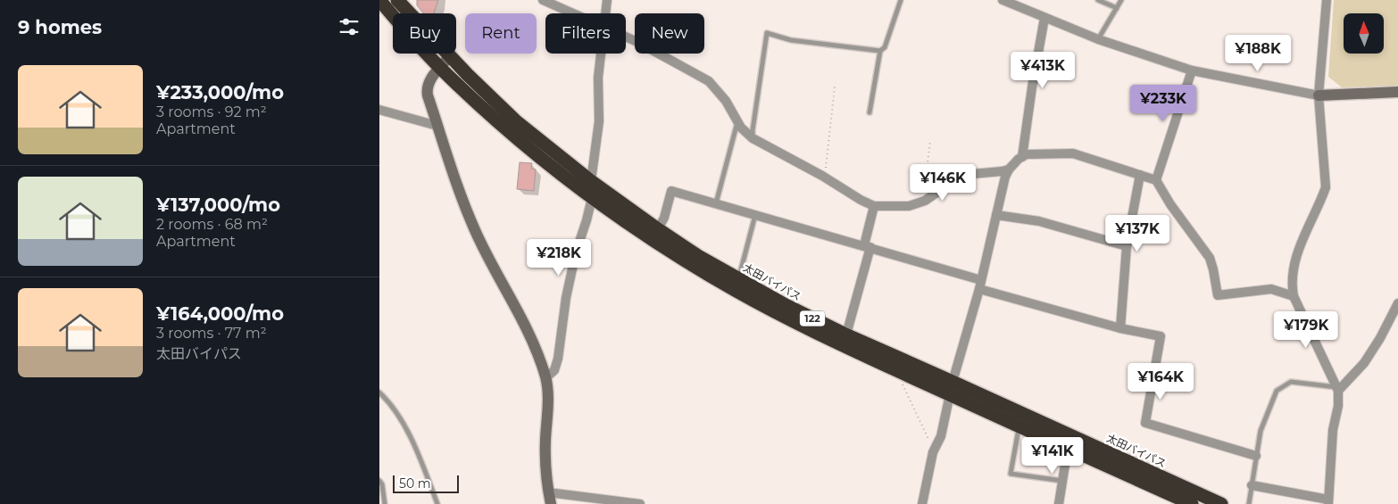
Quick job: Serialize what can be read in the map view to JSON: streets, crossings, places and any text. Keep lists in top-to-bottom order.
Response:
{
  "streets": {
    "highway": ["太田バイパス", "122"]
  },
  "scale_bar": "50 m",
  "north": "top",
  "page": {
    "heading": "9 homes",
    "chip": [
      "Buy",
      "Rent",
      "Filters",
      "New"
    ],
    "price": [
      "¥188K",
      "¥413K",
      "¥233K",
      "¥146K",
      "¥137K",
      "¥218K",
      "¥179K",
      "¥164K",
      "¥141K"
    ],
    "list": [
      {
        "name": "¥233,000/mo",
        "note": "3 rooms · 92 m² · Apartment"
      },
      {
        "name": "¥137,000/mo",
        "note": "2 rooms · 68 m² · Apartment"
      },
      {
        "name": "¥164,000/mo",
        "note": "3 rooms · 77 m² · 太田バイパス"
      }
    ],
    "scale": "50 m"
  }
}
